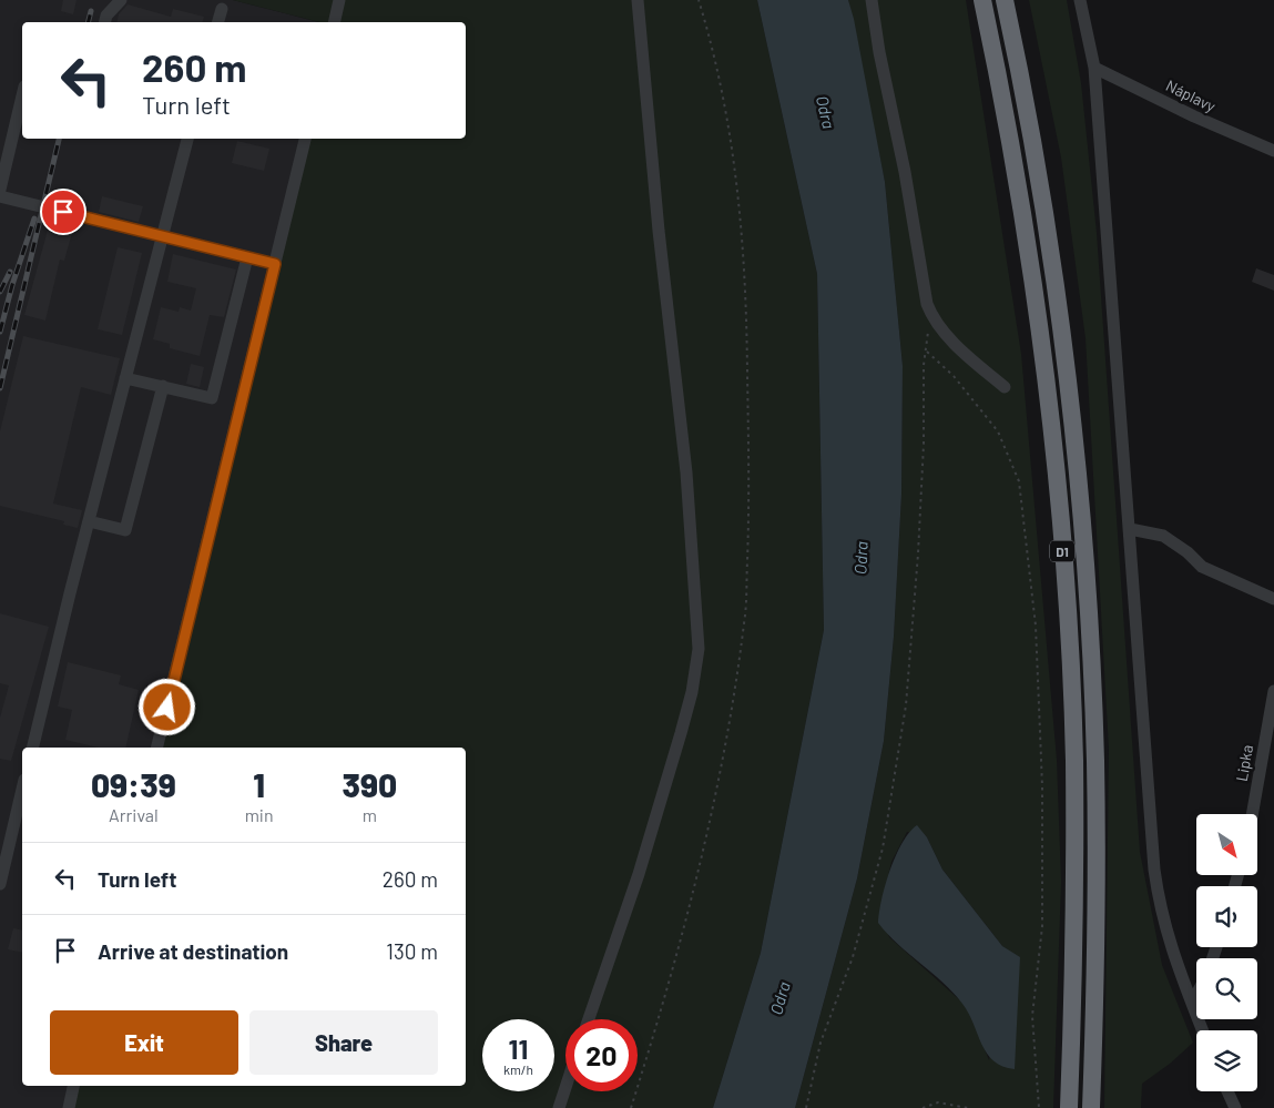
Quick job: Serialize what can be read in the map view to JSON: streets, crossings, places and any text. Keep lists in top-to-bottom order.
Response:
{
  "streets": {
    "highway": ["D1"],
    "street": ["Náplavy", "Lipka"]
  },
  "water": ["Odra"],
  "north": "bottom right",
  "page": {
    "turn": ["260 m", "Turn left"],
    "eta": [
      "09:39",
      "Arrival",
      "1",
      "min",
      "390",
      "m"
    ],
    "list": [
      {
        "name": "Turn left",
        "value": "260 m"
      },
      {
        "name": "Arrive at destination",
        "value": "130 m"
      }
    ],
    "buttons": ["Exit", "Share"],
    "speed": "11 km/h",
    "limit": "20"
  }
}
